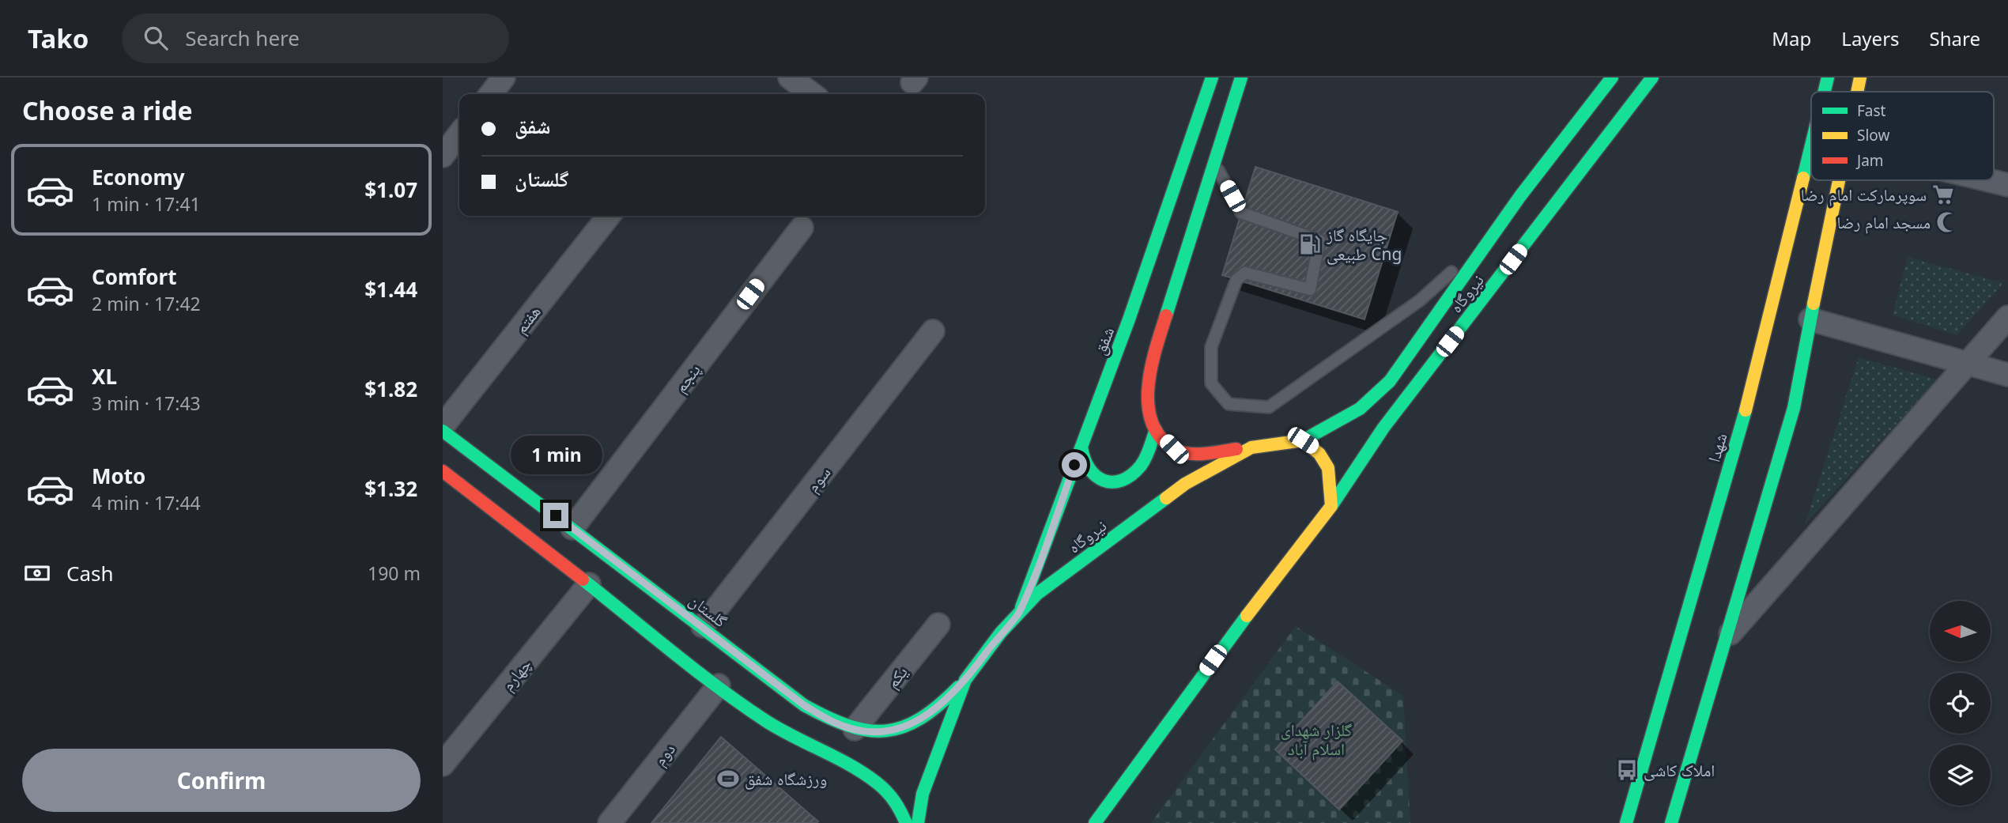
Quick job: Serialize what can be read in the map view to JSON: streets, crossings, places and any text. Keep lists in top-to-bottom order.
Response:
{
  "streets": {
    "main road": [
      "نیروگاه",
      "شفق",
      "شهدا",
      "گلستان"
    ],
    "street": [
      "هفتم",
      "پنجم",
      "سوم",
      "چهارم",
      "یکم",
      "دوم"
    ]
  },
  "crossings": [
    ["نیروگاه", "شفق"],
    ["نیروگاه", "گلستان"],
    ["پنجم", "گلستان"],
    ["سوم", "گلستان"],
    ["گلستان", "یکم"]
  ],
  "parks": ["گلزار شهدای اسلام آباد"],
  "places": {
    "supermarket": ["سوپرمارکت امام رضا"],
    "mosque": ["مسجد امام رضا"],
    "fuel station": ["جایگاه گاز طبیعی Cng"],
    "bus stop": ["املاک کاشی"],
    "sports": ["ورزشگاه شفق"]
  },
  "legend": ["Fast", "Slow", "Jam"],
  "north": "left",
  "page": {
    "header": "Tako",
    "search": "Search here",
    "nav": ["Map", "Layers", "Share"],
    "heading": "Choose a ride",
    "banner": ["شفق", "گلستان"],
    "list": [
      {
        "name": "Economy",
        "note": "1 min · 17:41",
        "value": "$1.07"
      },
      {
        "name": "Comfort",
        "note": "2 min · 17:42",
        "value": "$1.44"
      },
      {
        "name": "XL",
        "note": "3 min · 17:43",
        "value": "$1.82"
      },
      {
        "name": "Moto",
        "note": "4 min · 17:44",
        "value": "$1.32"
      }
    ],
    "bubble": "1 min",
    "pay": ["Cash", "190 m"],
    "buttons": "Confirm"
  }
}
